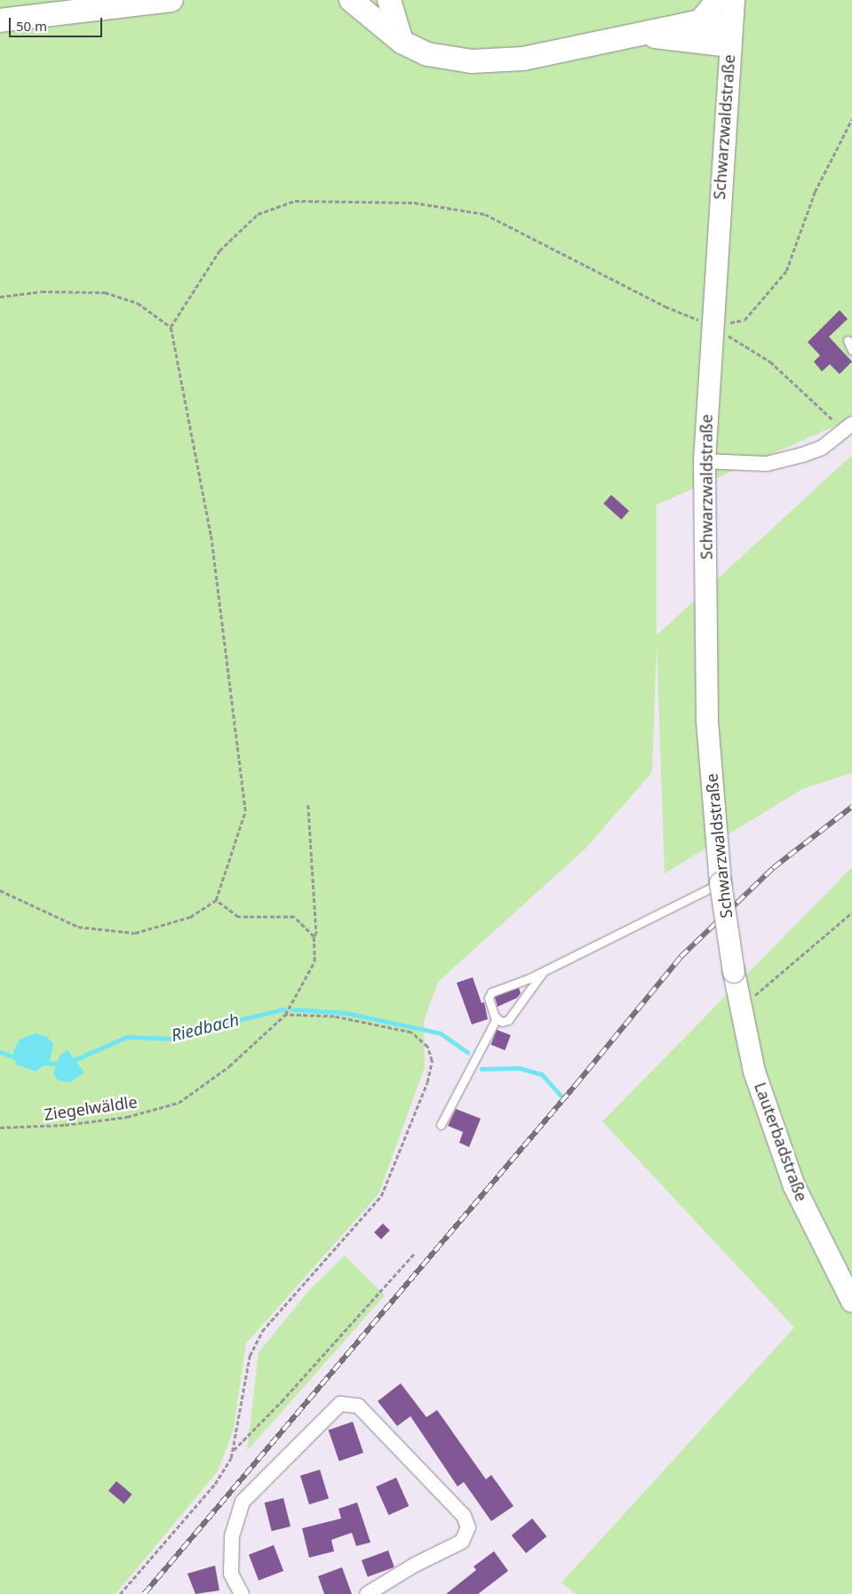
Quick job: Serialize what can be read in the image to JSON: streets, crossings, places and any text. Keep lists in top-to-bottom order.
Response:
{
  "streets": {
    "main road": ["Schwarzwaldstraße", "Lauterbadstraße"],
    "path": ["Ziegelwäldle"]
  },
  "crossings": [
    ["Schwarzwaldstraße", "Lauterbadstraße"]
  ],
  "water": ["Riedbach"],
  "scale_bar": "50 m"
}
